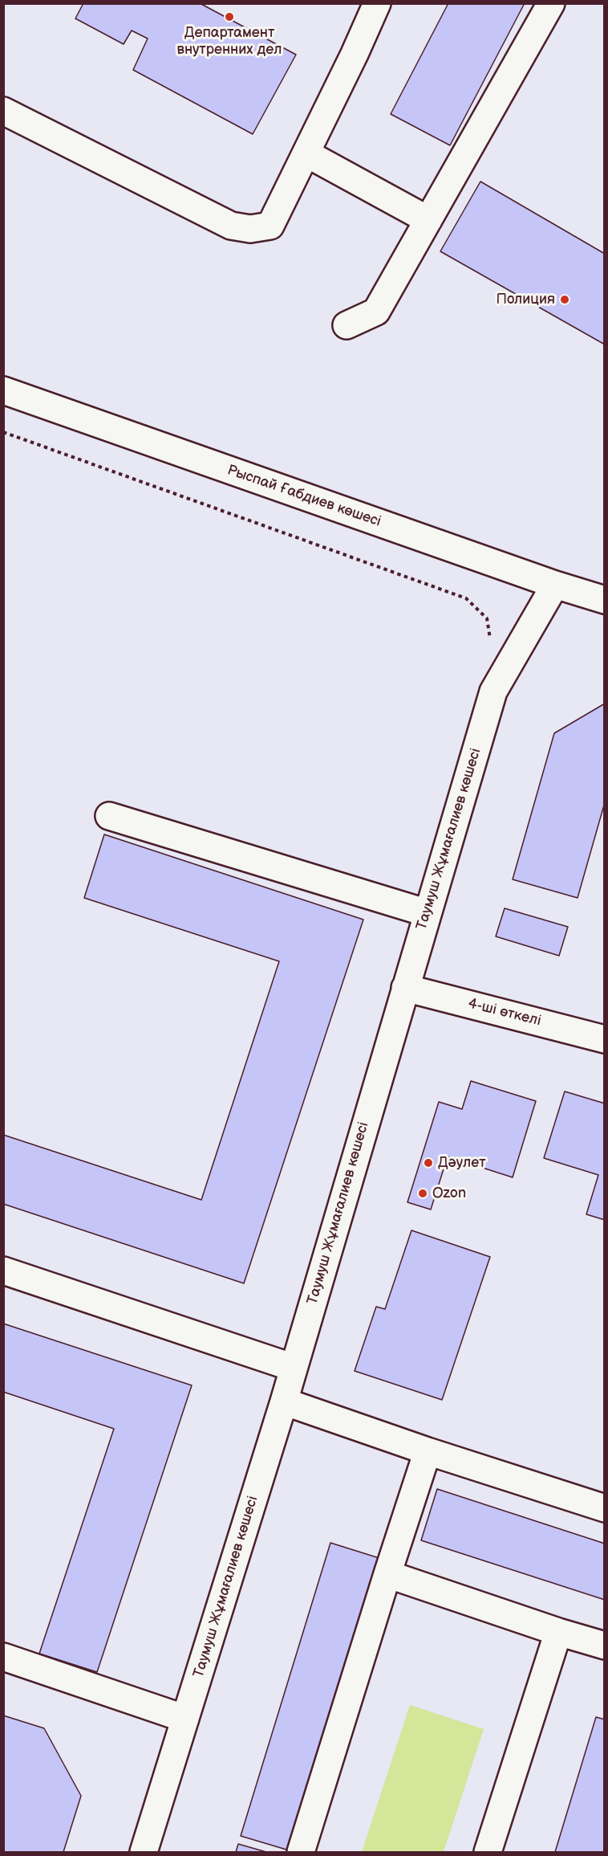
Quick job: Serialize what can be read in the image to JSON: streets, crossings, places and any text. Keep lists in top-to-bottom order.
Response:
{
  "streets": {
    "street": ["Рыспай Ғабдиев көшесі", "Таумуш Жұмағалиев көшесі", "4-ші өткелі"]
  },
  "crossings": [
    ["Рыспай Ғабдиев көшесі", "Таумуш Жұмағалиев көшесі"],
    ["Таумуш Жұмағалиев көшесі", "4-ші өткелі"]
  ],
  "places": [
    "Департамент внутренних дел",
    "Полиция",
    "Дәулет",
    "Ozon"
  ]
}
